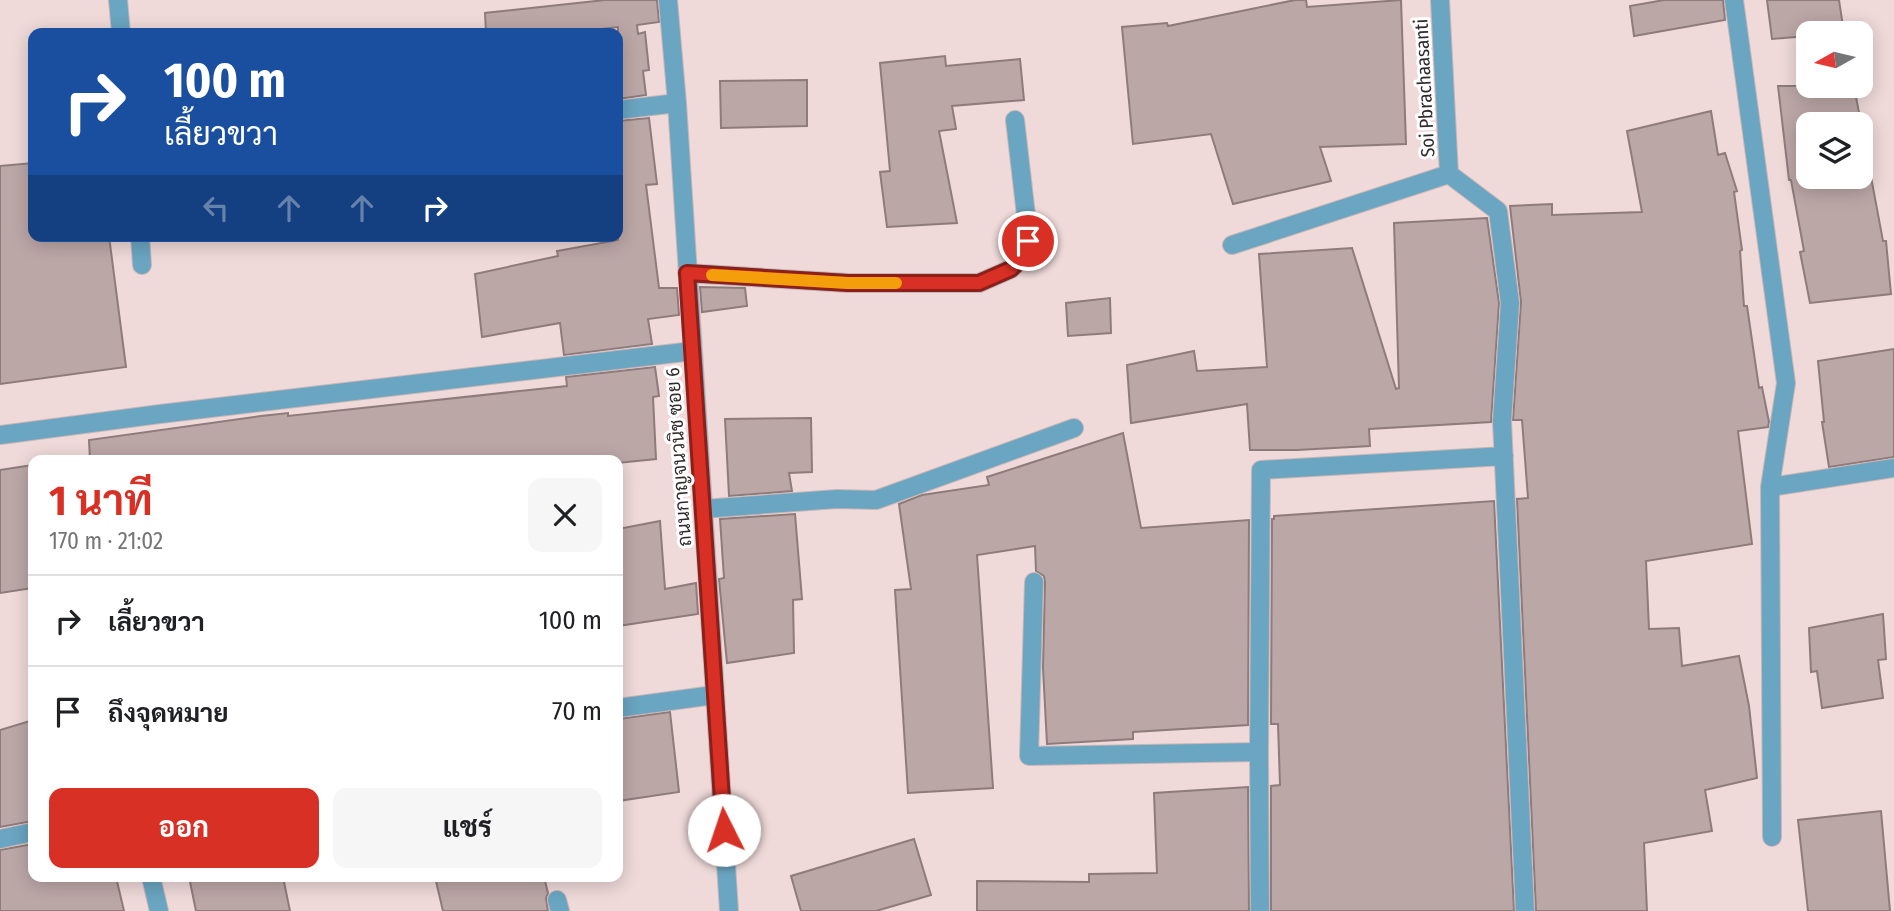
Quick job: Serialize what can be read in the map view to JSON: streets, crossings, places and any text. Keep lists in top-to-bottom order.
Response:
{
  "streets": {
    "street": ["Soi Pbrachaasanti", "ถนนกาญจนวนิช ซอย 6"]
  },
  "north": "left",
  "page": {
    "turn": ["100 m", "เลี้ยวขวา"],
    "heading": ["1 นาที", "170 m · 21:02"],
    "list": [
      {
        "name": "เลี้ยวขวา",
        "value": "100 m"
      },
      {
        "name": "ถึงจุดหมาย",
        "value": "70 m"
      }
    ],
    "buttons": ["ออก", "แชร์"]
  }
}
